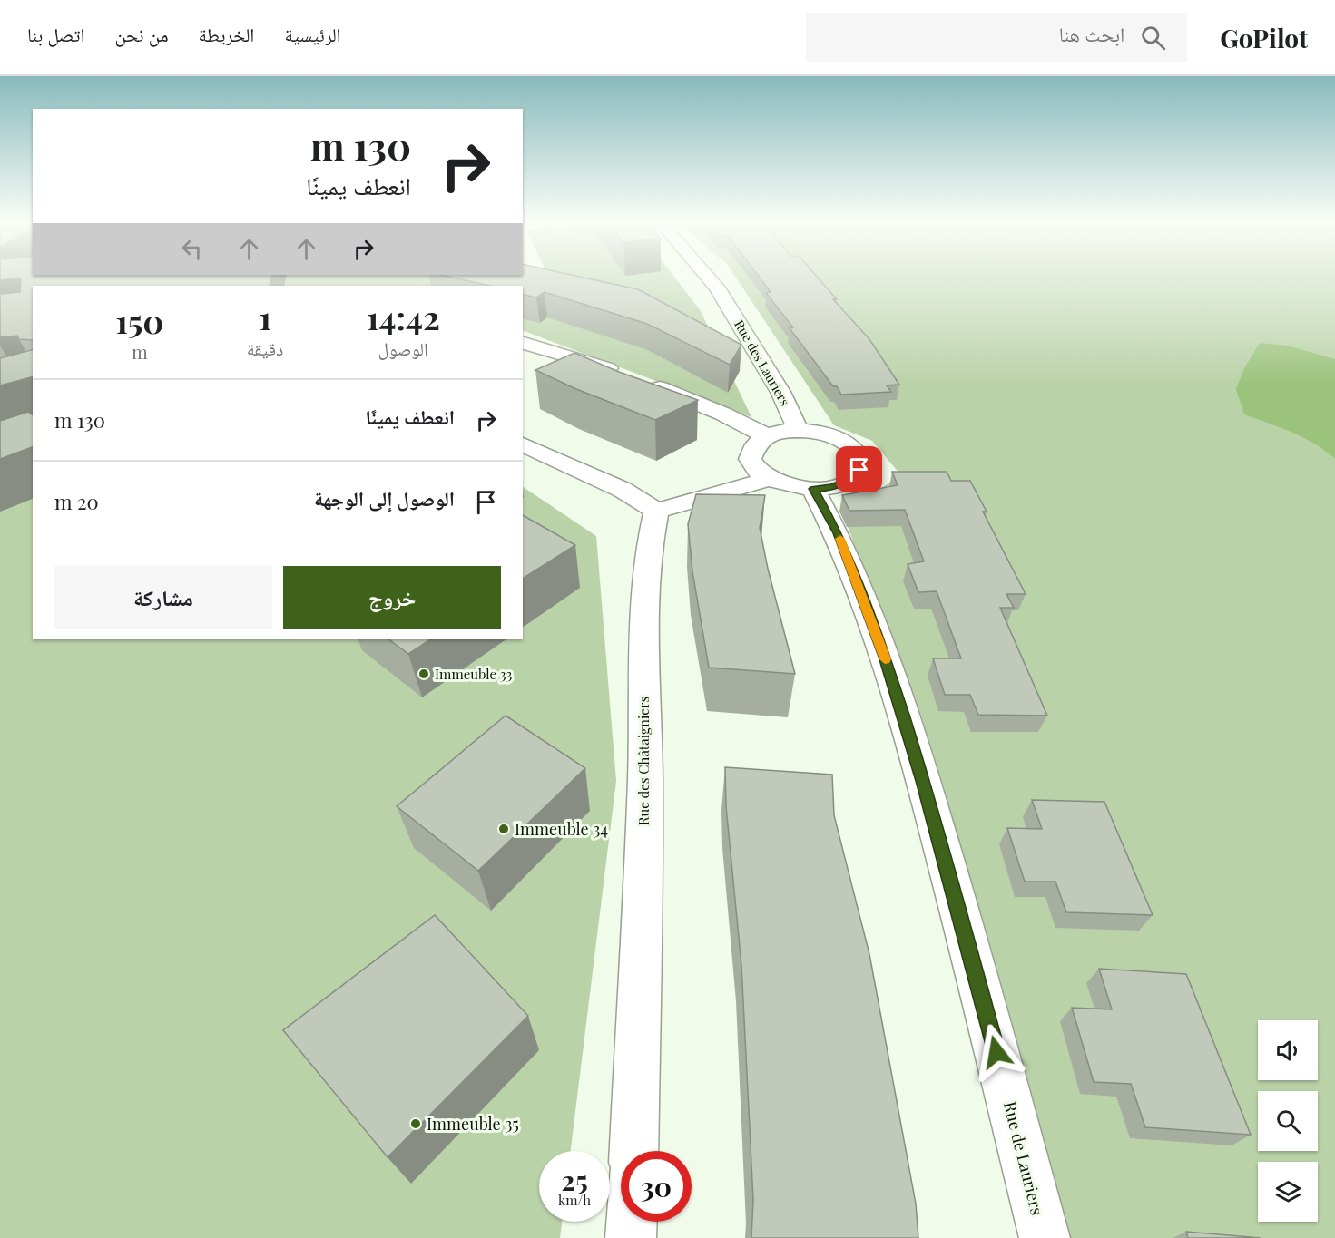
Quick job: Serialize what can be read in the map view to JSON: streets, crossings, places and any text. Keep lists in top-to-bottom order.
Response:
{
  "streets": {
    "street": ["Rue des Lauriers", "Rue des Châtaigniers", "Rue de Lauriers"]
  },
  "places": ["Immeuble 33", "Immeuble 34", "Immeuble 35"],
  "page": {
    "header": "GoPilot",
    "search": "ابحث هنا",
    "nav": [
      "الرئيسية",
      "الخريطة",
      "من نحن",
      "اتصل بنا"
    ],
    "turn": ["130 m", "انعطف يمينًا"],
    "eta": [
      "14:42",
      "الوصول",
      "1",
      "دقيقة",
      "150",
      "m"
    ],
    "list": [
      {
        "name": "انعطف يمينًا",
        "value": "130 m"
      },
      {
        "name": "الوصول إلى الوجهة",
        "value": "20 m"
      }
    ],
    "buttons": ["خروج", "مشاركة"],
    "speed": "25 km/h",
    "limit": "30"
  }
}
